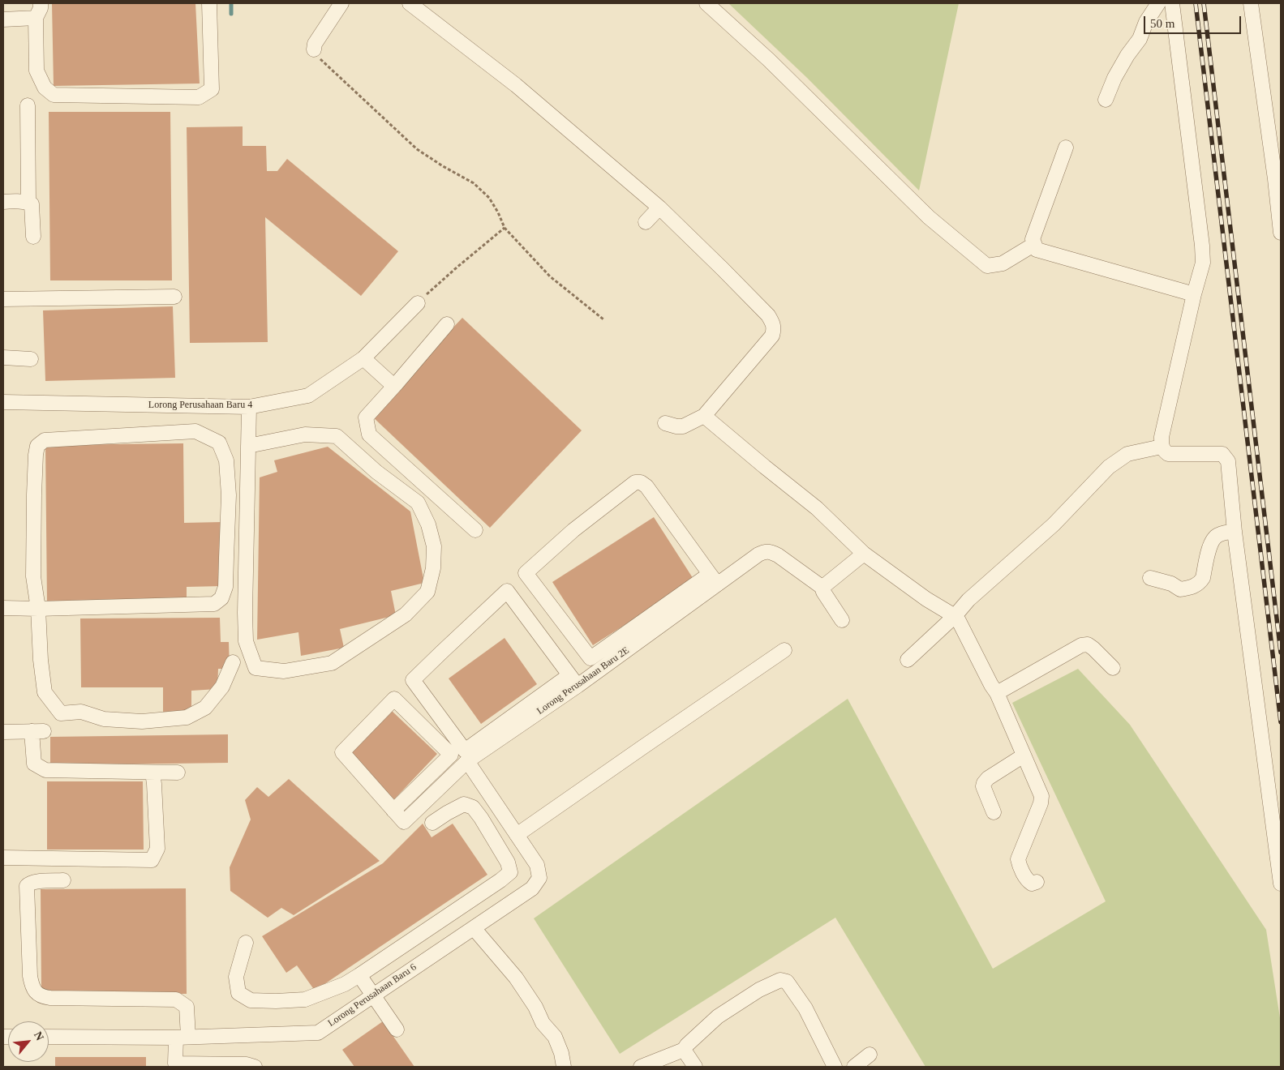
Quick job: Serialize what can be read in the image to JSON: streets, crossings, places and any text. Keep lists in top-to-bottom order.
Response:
{
  "streets": {
    "street": ["Lorong Perusahaan Baru 4", "Lorong Perusahaan Baru 2E", "Lorong Perusahaan Baru 6"]
  },
  "crossings": [
    ["Lorong Perusahaan Baru 2E", "Lorong Perusahaan Baru 6"]
  ],
  "scale_bar": "50 m",
  "north": "top right"
}
